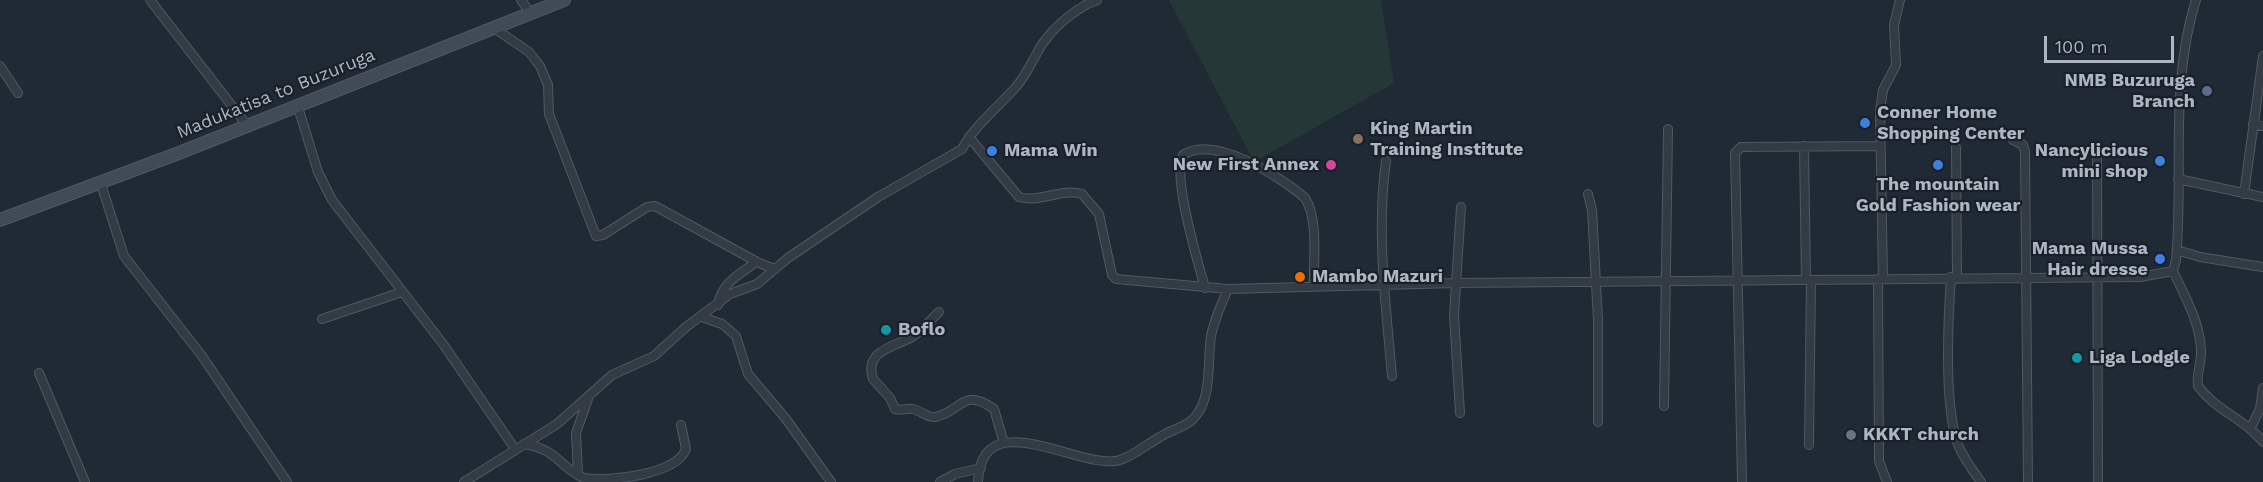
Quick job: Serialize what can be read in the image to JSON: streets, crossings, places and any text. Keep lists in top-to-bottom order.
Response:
{
  "streets": {
    "main road": ["Madukatisa to Buzuruga"]
  },
  "places": [
    "NMB Buzuruga Branch",
    "Conner Home Shopping Center",
    "King Martin Training Institute",
    "Mama Win",
    "Nancylicious mini shop",
    "New First Annex",
    "The mountain Gold Fashion wear",
    "Mama Mussa Hair dresse",
    "Mambo Mazuri",
    "Boflo",
    "Liga Lodgle",
    "KKKT church"
  ],
  "scale_bar": "100 m"
}
